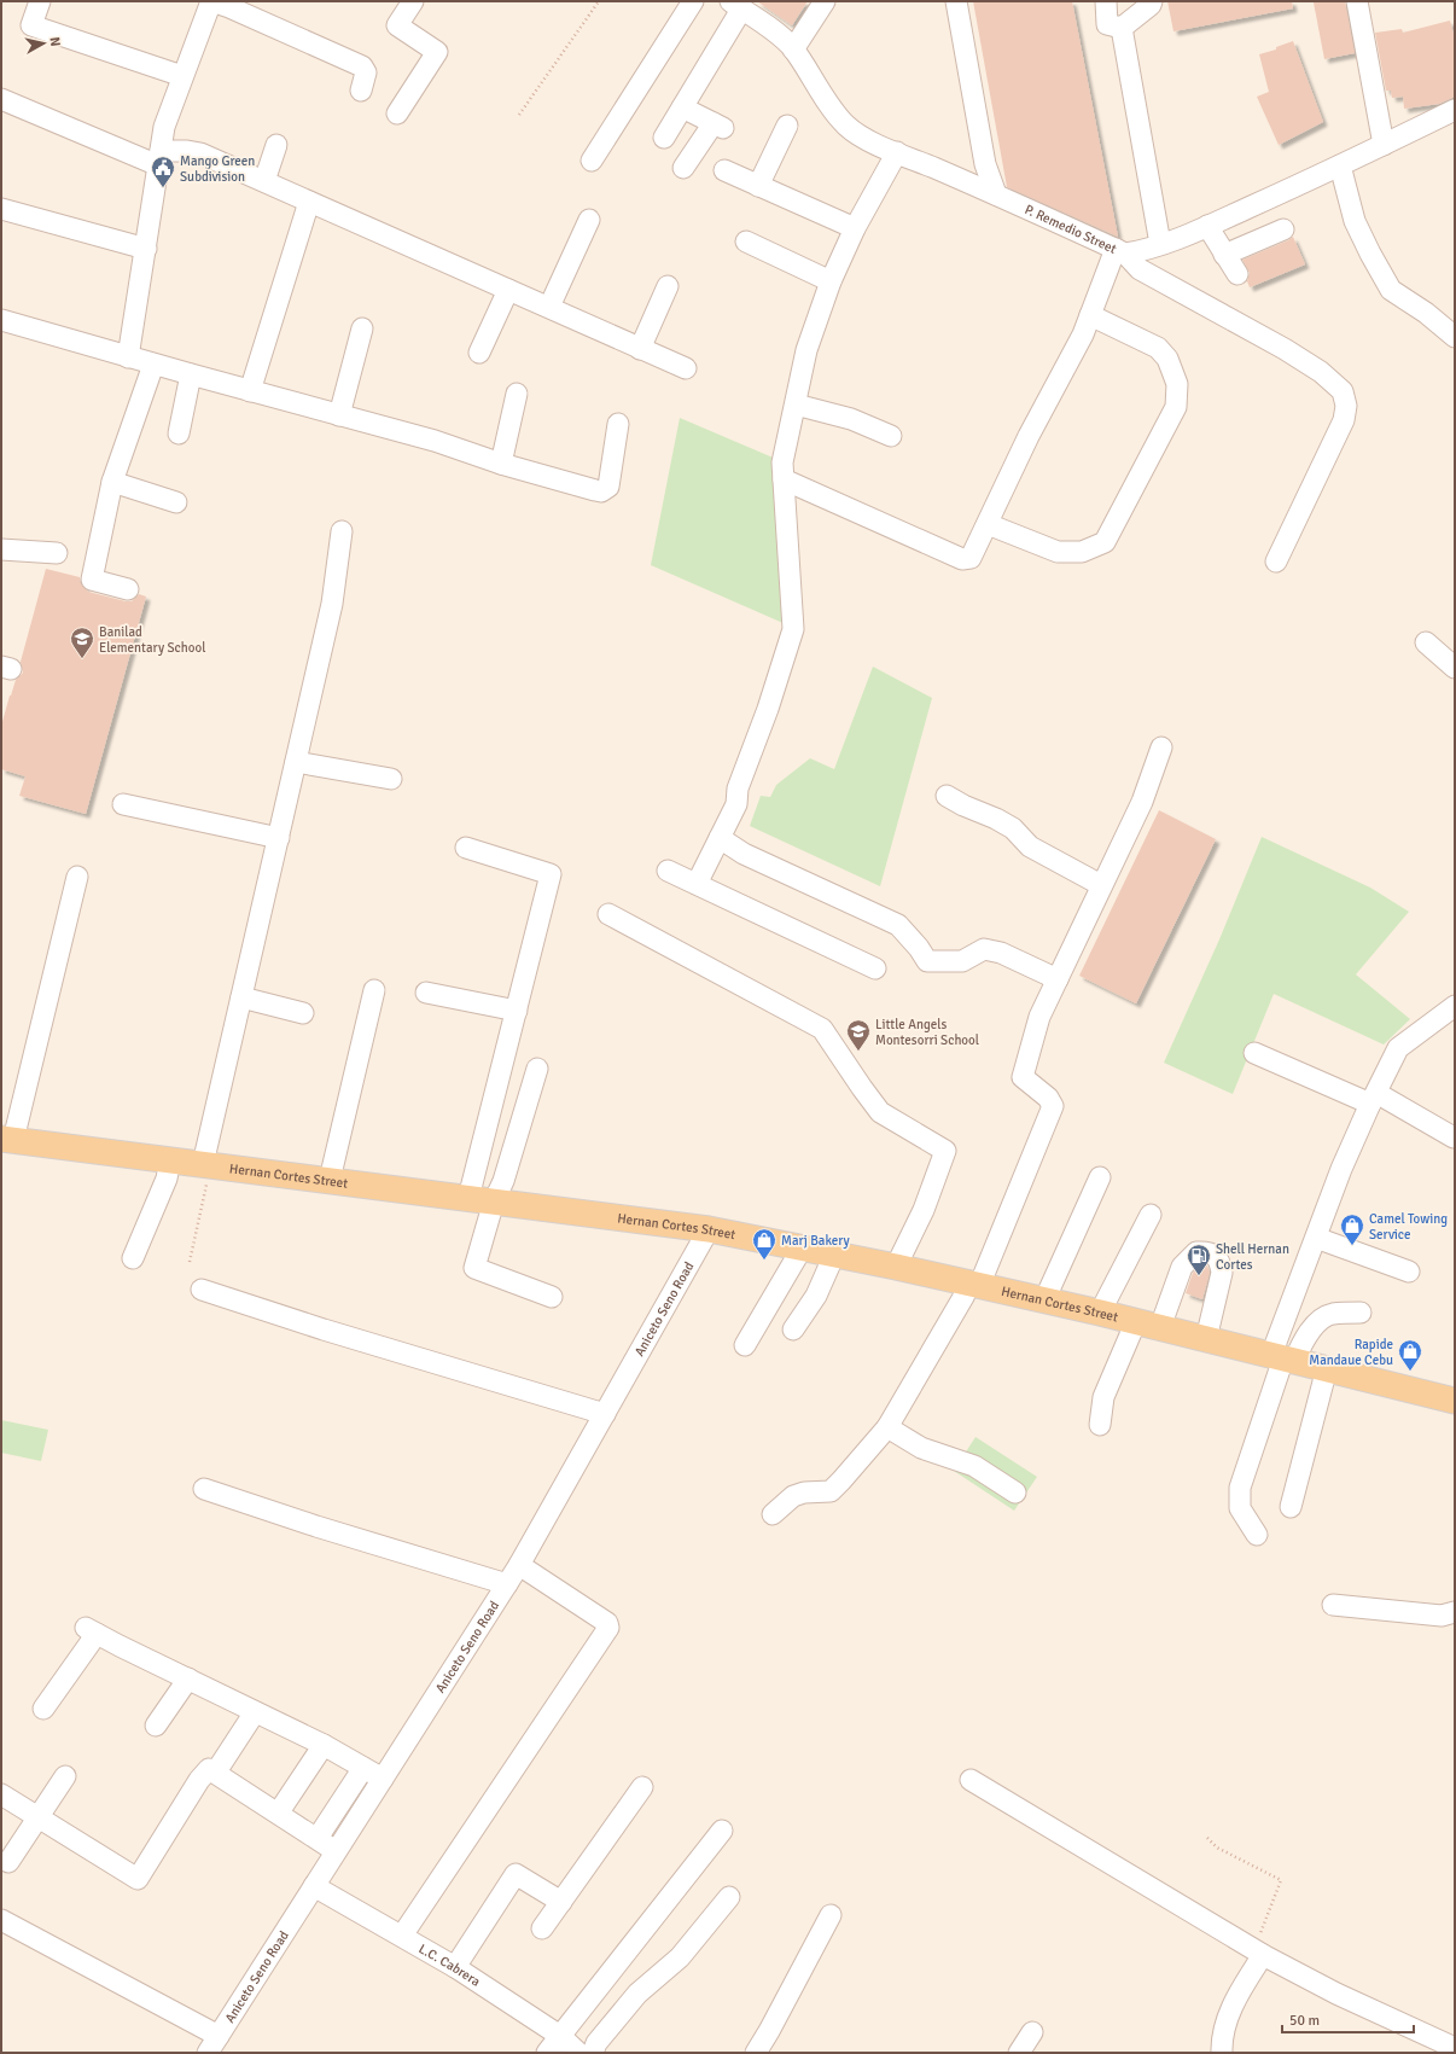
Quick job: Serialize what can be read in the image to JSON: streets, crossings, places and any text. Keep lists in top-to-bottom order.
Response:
{
  "streets": {
    "main road": ["Hernan Cortes Street"],
    "street": ["P. Remedio Street", "Aniceto Seno Road", "L.C. Cabrera"]
  },
  "crossings": [
    ["Hernan Cortes Street", "Aniceto Seno Road"],
    ["Aniceto Seno Road", "L.C. Cabrera"]
  ],
  "places": {
    "public building": ["Mango Green Subdivision"],
    "school or university": ["Banilad Elementary School", "Little Angels Montesorri School"],
    "shop": ["Camel Towing Service", "Marj Bakery", "Rapide Mandaue Cebu"],
    "fuel station": ["Shell Hernan Cortes"]
  },
  "scale_bar": "50 m",
  "north": "right"
}
